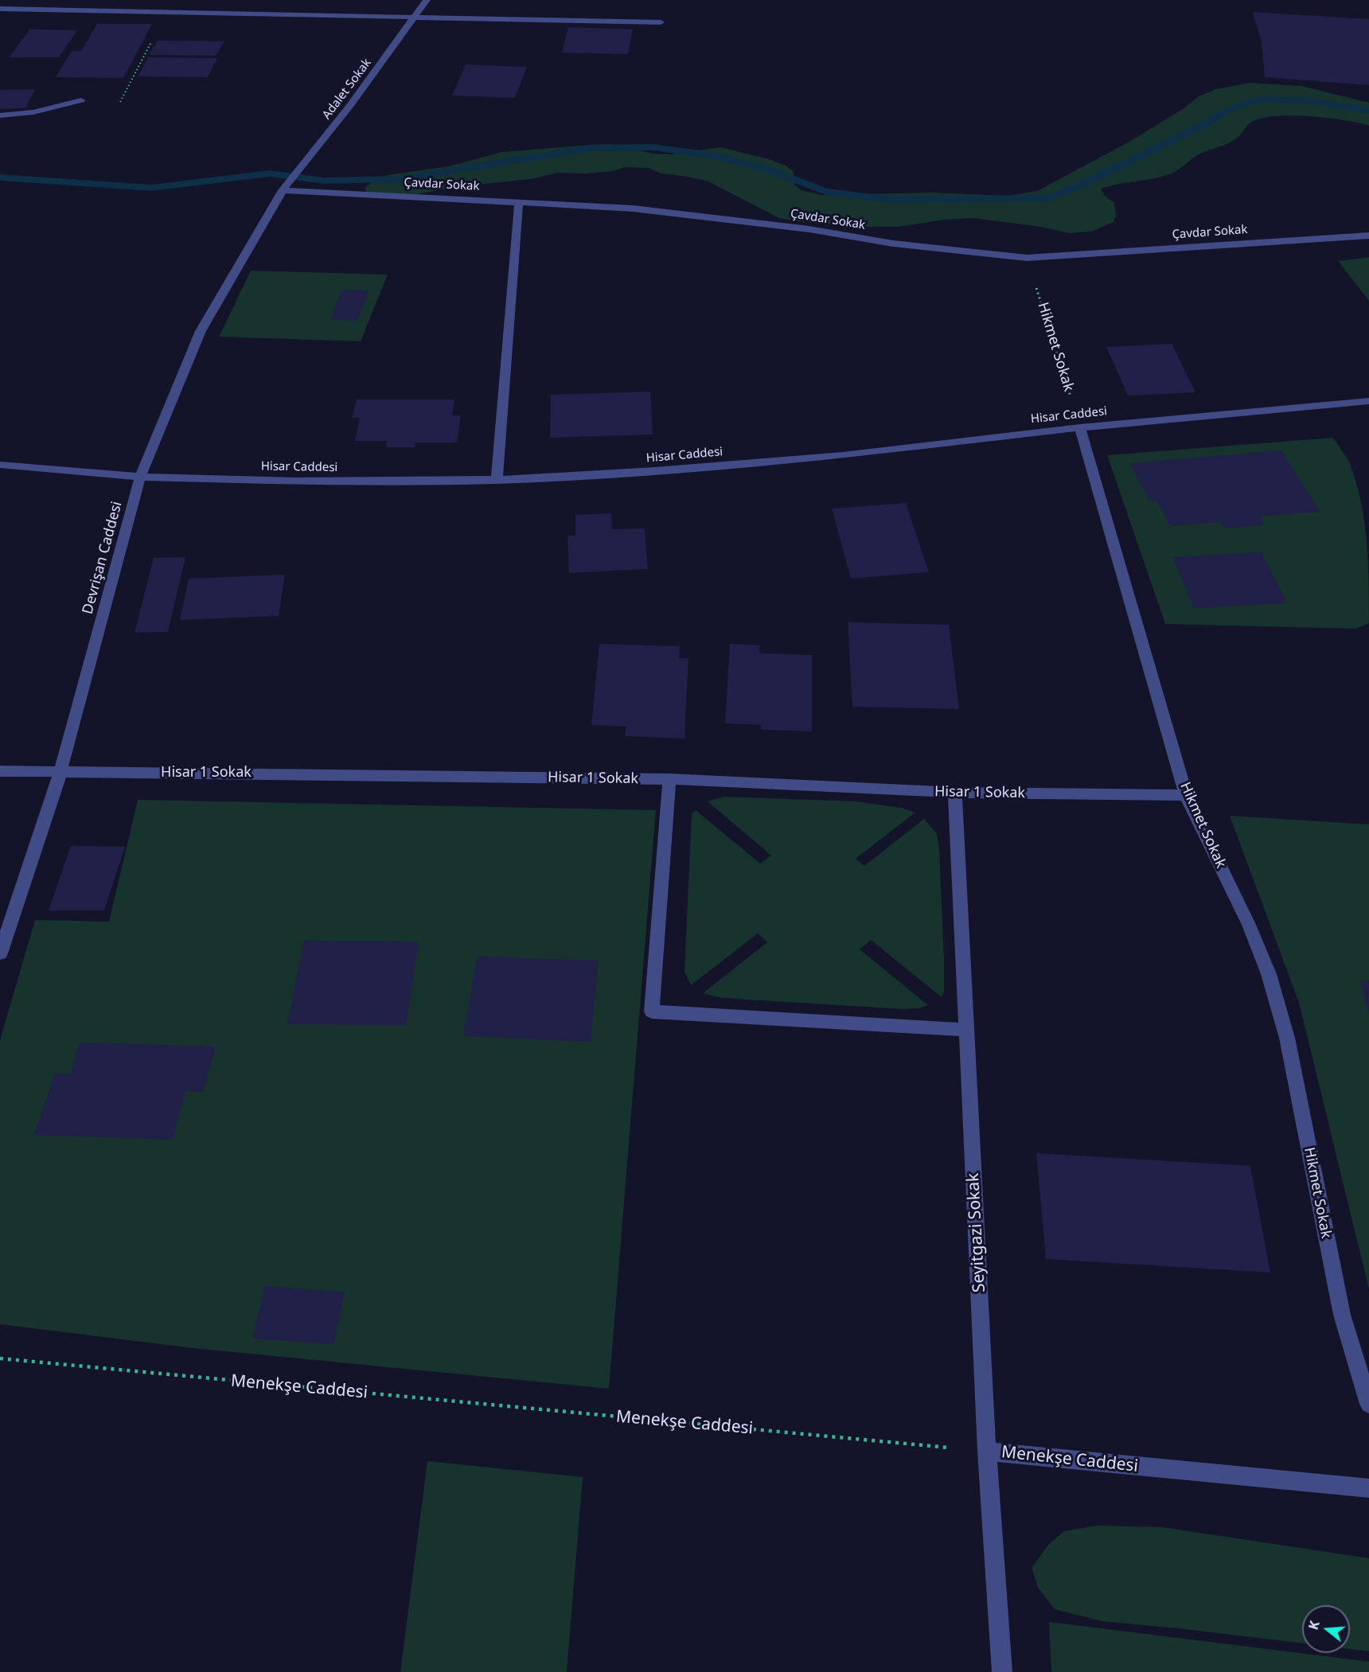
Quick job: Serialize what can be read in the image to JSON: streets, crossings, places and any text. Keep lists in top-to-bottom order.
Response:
{
  "streets": {
    "street": [
      "Adalet Sokak",
      "Çavdar Sokak",
      "Hikmet Sokak",
      "Hisar Caddesi",
      "Devrişan Caddesi",
      "Hisar 1 Sokak",
      "Seyitgazi Sokak",
      "Menekşe Caddesi"
    ]
  },
  "crossings": [
    ["Adalet Sokak", "Çavdar Sokak"],
    ["Adalet Sokak", "Devrişan Caddesi"],
    ["Çavdar Sokak", "Hikmet Sokak"],
    ["Çavdar Sokak", "Devrişan Caddesi"],
    ["Hikmet Sokak", "Hisar Caddesi"],
    ["Hikmet Sokak", "Hisar 1 Sokak"],
    ["Hisar Caddesi", "Devrişan Caddesi"],
    ["Devrişan Caddesi", "Hisar 1 Sokak"],
    ["Hisar 1 Sokak", "Seyitgazi Sokak"],
    ["Seyitgazi Sokak", "Menekşe Caddesi"]
  ],
  "north": "left"
}
